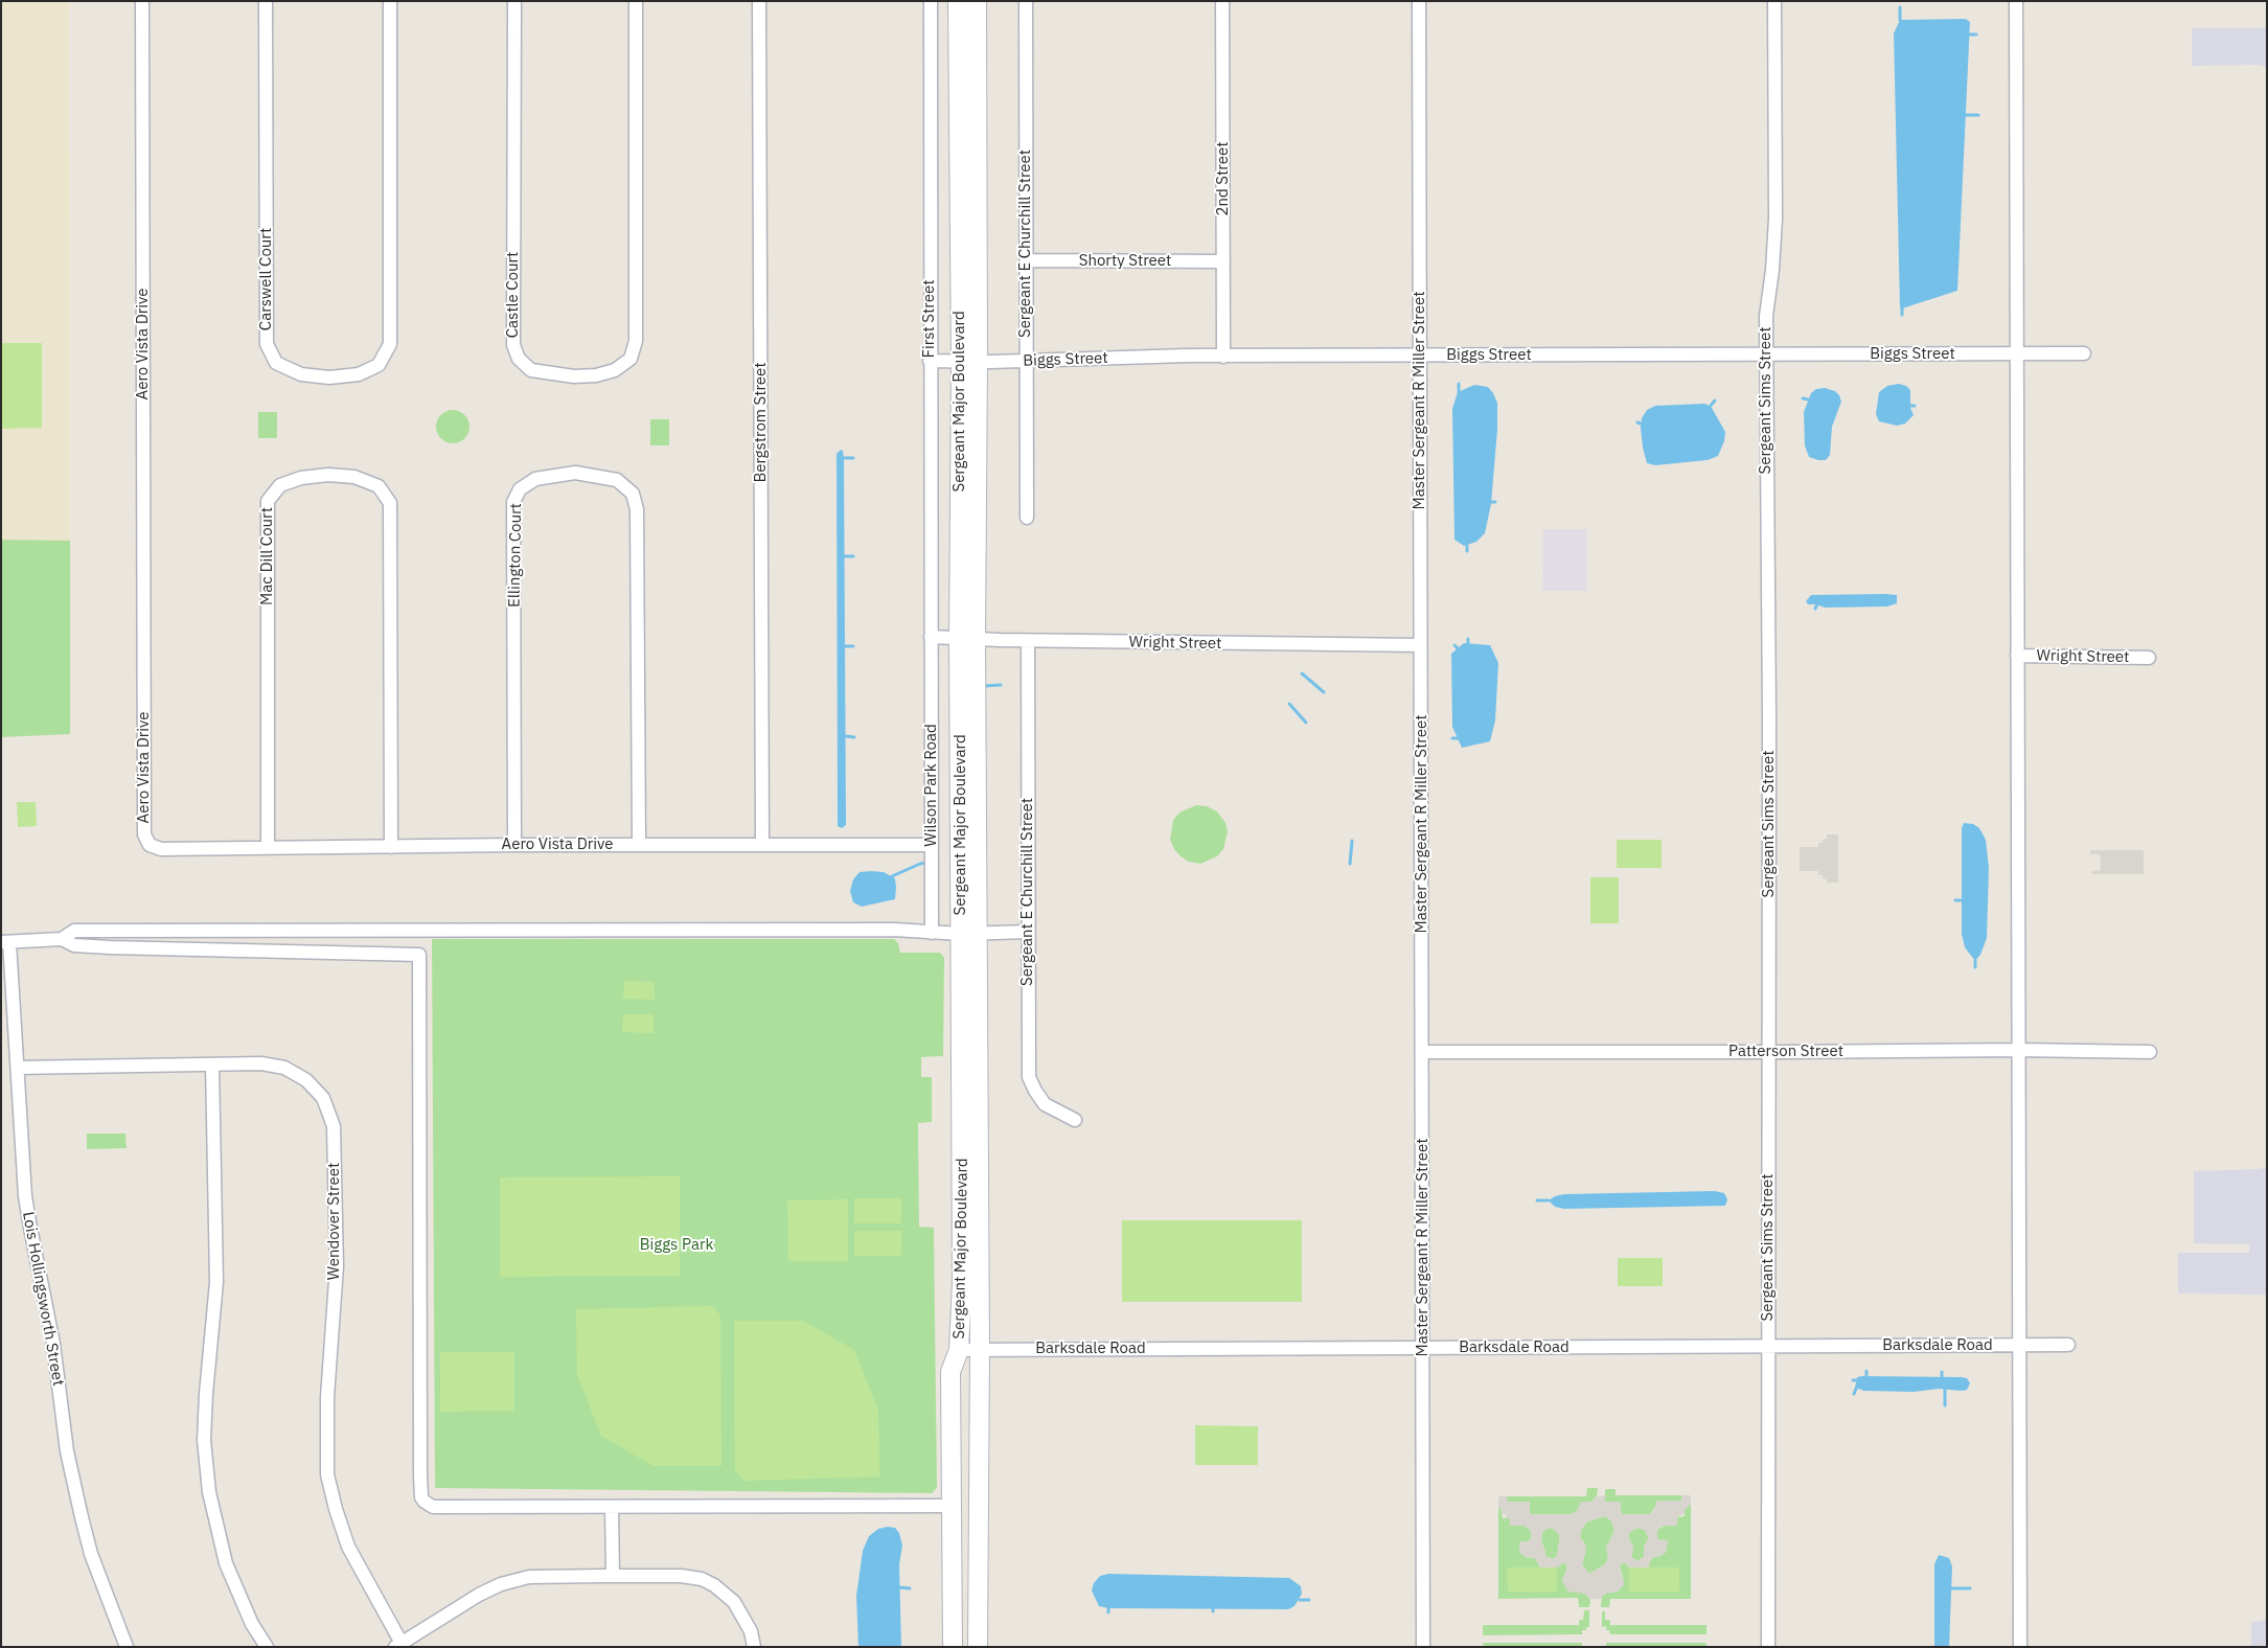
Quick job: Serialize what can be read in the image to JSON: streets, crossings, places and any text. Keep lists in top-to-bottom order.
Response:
{
  "streets": {
    "street": [
      "2nd Street",
      "Sergeant E Churchill Street",
      "Shorty Street",
      "Carswell Court",
      "Castle Court",
      "First Street",
      "Aero Vista Drive",
      "Biggs Street",
      "Master Sergeant R Miller Street",
      "Sergeant Sims Street",
      "Sergeant Major Boulevard",
      "Bergstrom Street",
      "Ellington Court",
      "Mac Dill Court",
      "Wright Street",
      "Wilson Park Road",
      "Patterson Street",
      "Wendover Street",
      "Lois Hollingsworth Street",
      "Barksdale Road"
    ]
  },
  "crossings": [
    ["2nd Street", "Shorty Street"],
    ["2nd Street", "Biggs Street"],
    ["Sergeant E Churchill Street", "Shorty Street"],
    ["Sergeant E Churchill Street", "Biggs Street"],
    ["Sergeant E Churchill Street", "Wright Street"],
    ["First Street", "Biggs Street"],
    ["First Street", "Wright Street"],
    ["First Street", "Wilson Park Road"],
    ["Aero Vista Drive", "Bergstrom Street"],
    ["Aero Vista Drive", "Ellington Court"],
    ["Aero Vista Drive", "Mac Dill Court"],
    ["Aero Vista Drive", "Wilson Park Road"],
    ["Biggs Street", "Master Sergeant R Miller Street"],
    ["Biggs Street", "Sergeant Sims Street"],
    ["Biggs Street", "Sergeant Major Boulevard"],
    ["Master Sergeant R Miller Street", "Wright Street"],
    ["Master Sergeant R Miller Street", "Patterson Street"],
    ["Master Sergeant R Miller Street", "Barksdale Road"],
    ["Sergeant Sims Street", "Patterson Street"],
    ["Sergeant Sims Street", "Barksdale Road"],
    ["Sergeant Major Boulevard", "Wright Street"],
    ["Sergeant Major Boulevard", "Barksdale Road"],
    ["Wright Street", "Wilson Park Road"],
    ["Wendover Street", "Lois Hollingsworth Street"]
  ],
  "parks": ["Biggs Park"]
}
